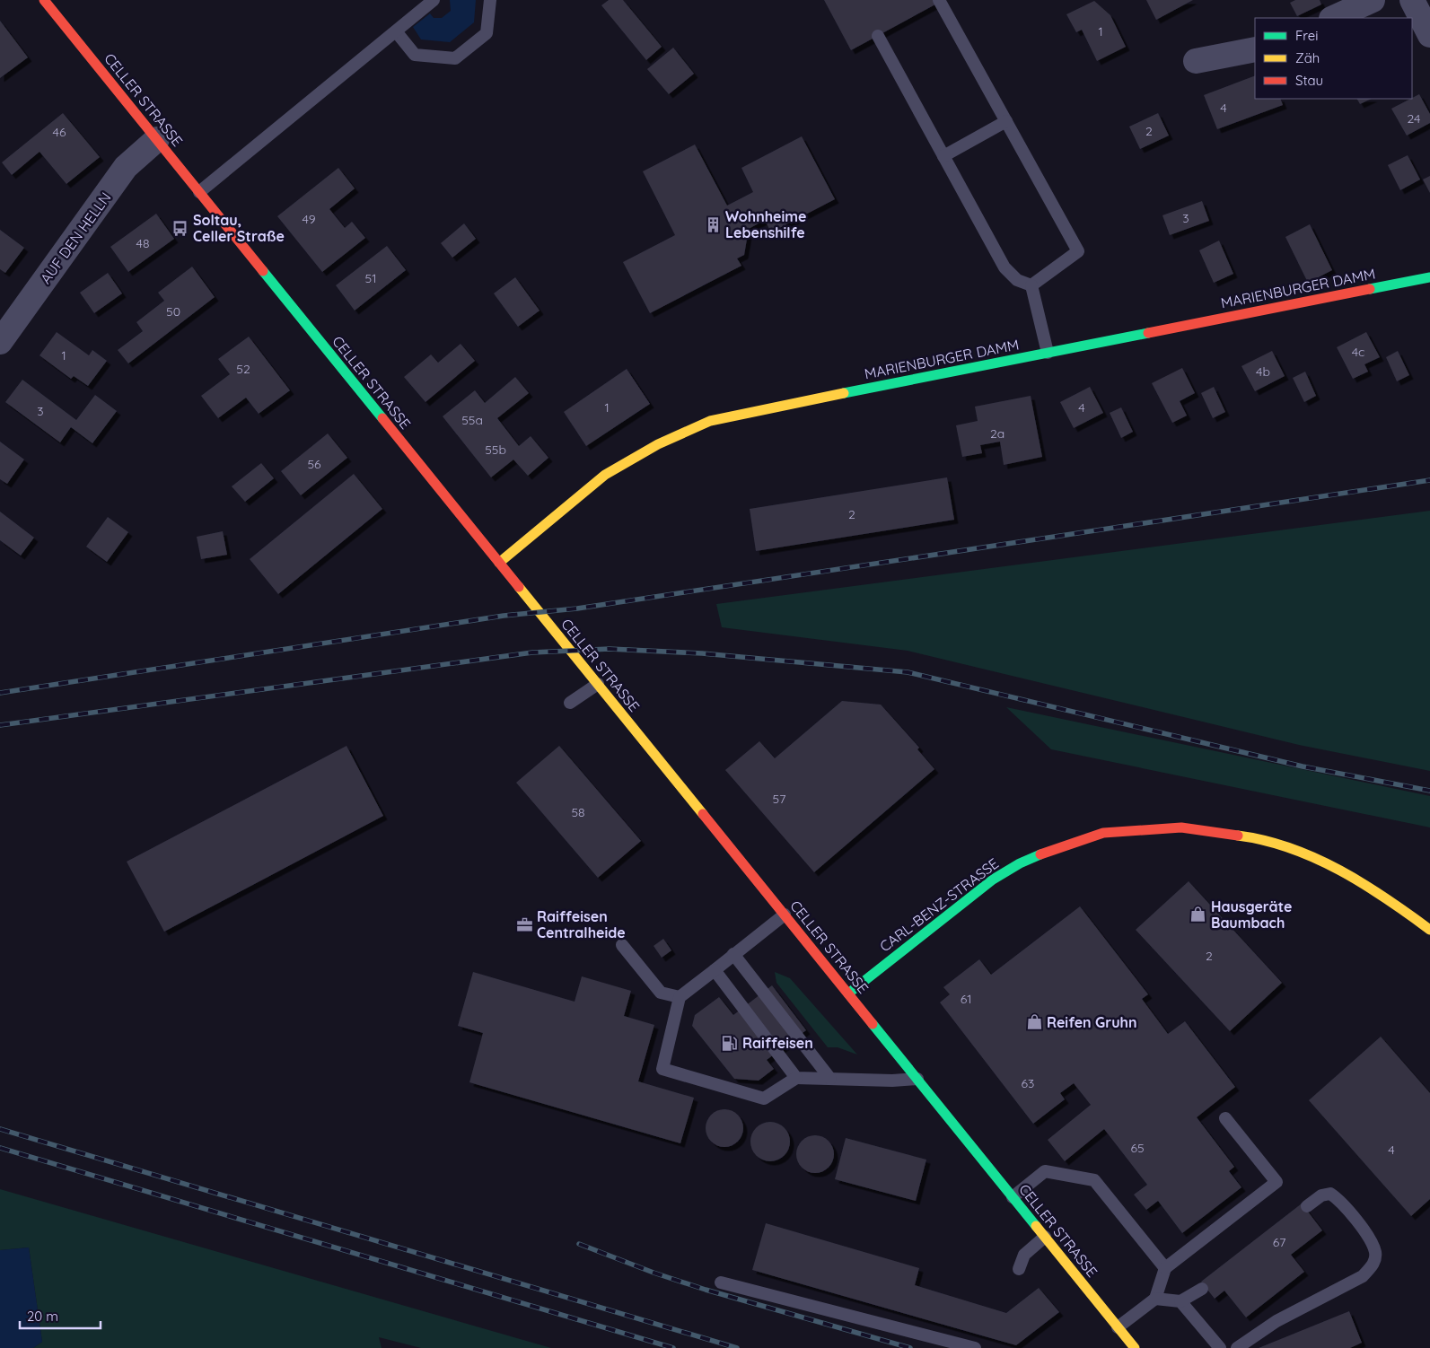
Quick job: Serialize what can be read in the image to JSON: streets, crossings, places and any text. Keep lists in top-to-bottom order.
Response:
{
  "streets": {
    "main road": ["CELLER STRASSE", "MARIENBURGER DAMM", "CARL-BENZ-STRASSE"],
    "street": ["AUF DEN HELLN"]
  },
  "crossings": [
    ["CELLER STRASSE", "AUF DEN HELLN"],
    ["CELLER STRASSE", "MARIENBURGER DAMM"],
    ["CELLER STRASSE", "CARL-BENZ-STRASSE"]
  ],
  "places": {
    "building": ["Wohnheime Lebenshilfe"],
    "bus stop": ["Soltau, Celler Straße"],
    "shop": ["Hausgeräte Baumbach", "Reifen Gruhn"],
    "office": ["Raiffeisen Centralheide"],
    "fuel station": ["Raiffeisen"]
  },
  "house_numbers": [
    "1",
    "4",
    "24",
    "2",
    "46",
    "3",
    "49",
    "48",
    "51",
    "50",
    "4c",
    "1",
    "52",
    "4b",
    "1",
    "4",
    "3",
    "55a",
    "2a",
    "55b",
    "56",
    "2",
    "57",
    "58",
    "2",
    "61",
    "63",
    "65",
    "4",
    "67"
  ],
  "legend": ["Frei", "Zäh", "Stau"],
  "scale_bar": "20 m"
}
